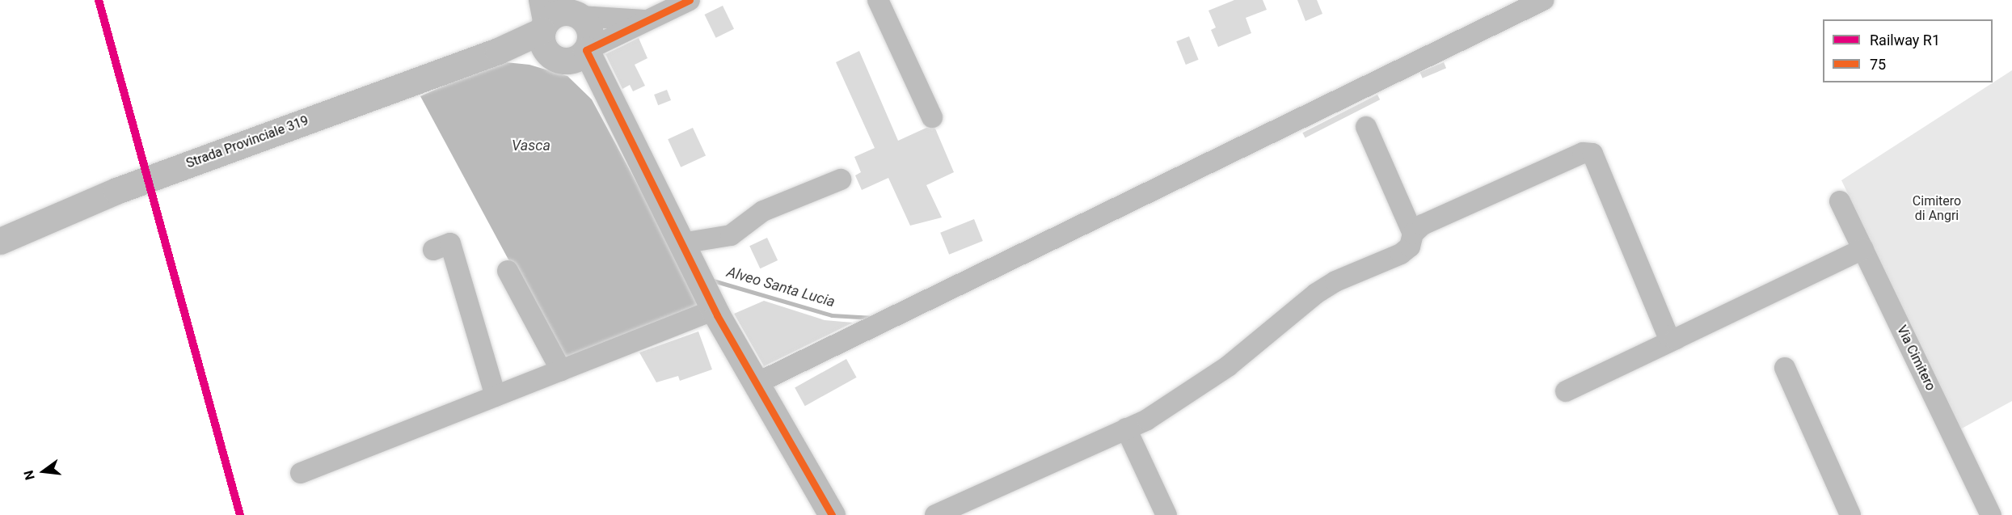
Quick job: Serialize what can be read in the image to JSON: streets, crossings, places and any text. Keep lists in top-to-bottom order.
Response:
{
  "streets": {
    "main road": ["Strada Provinciale 319"],
    "street": ["Via Cimitero"]
  },
  "water": ["Vasca", "Alveo Santa Lucia"],
  "parks": ["Cimitero di Angri"],
  "lines": ["rail line R1", "transit line 75"],
  "legend": ["Railway R1", "75"],
  "north": "left"
}
